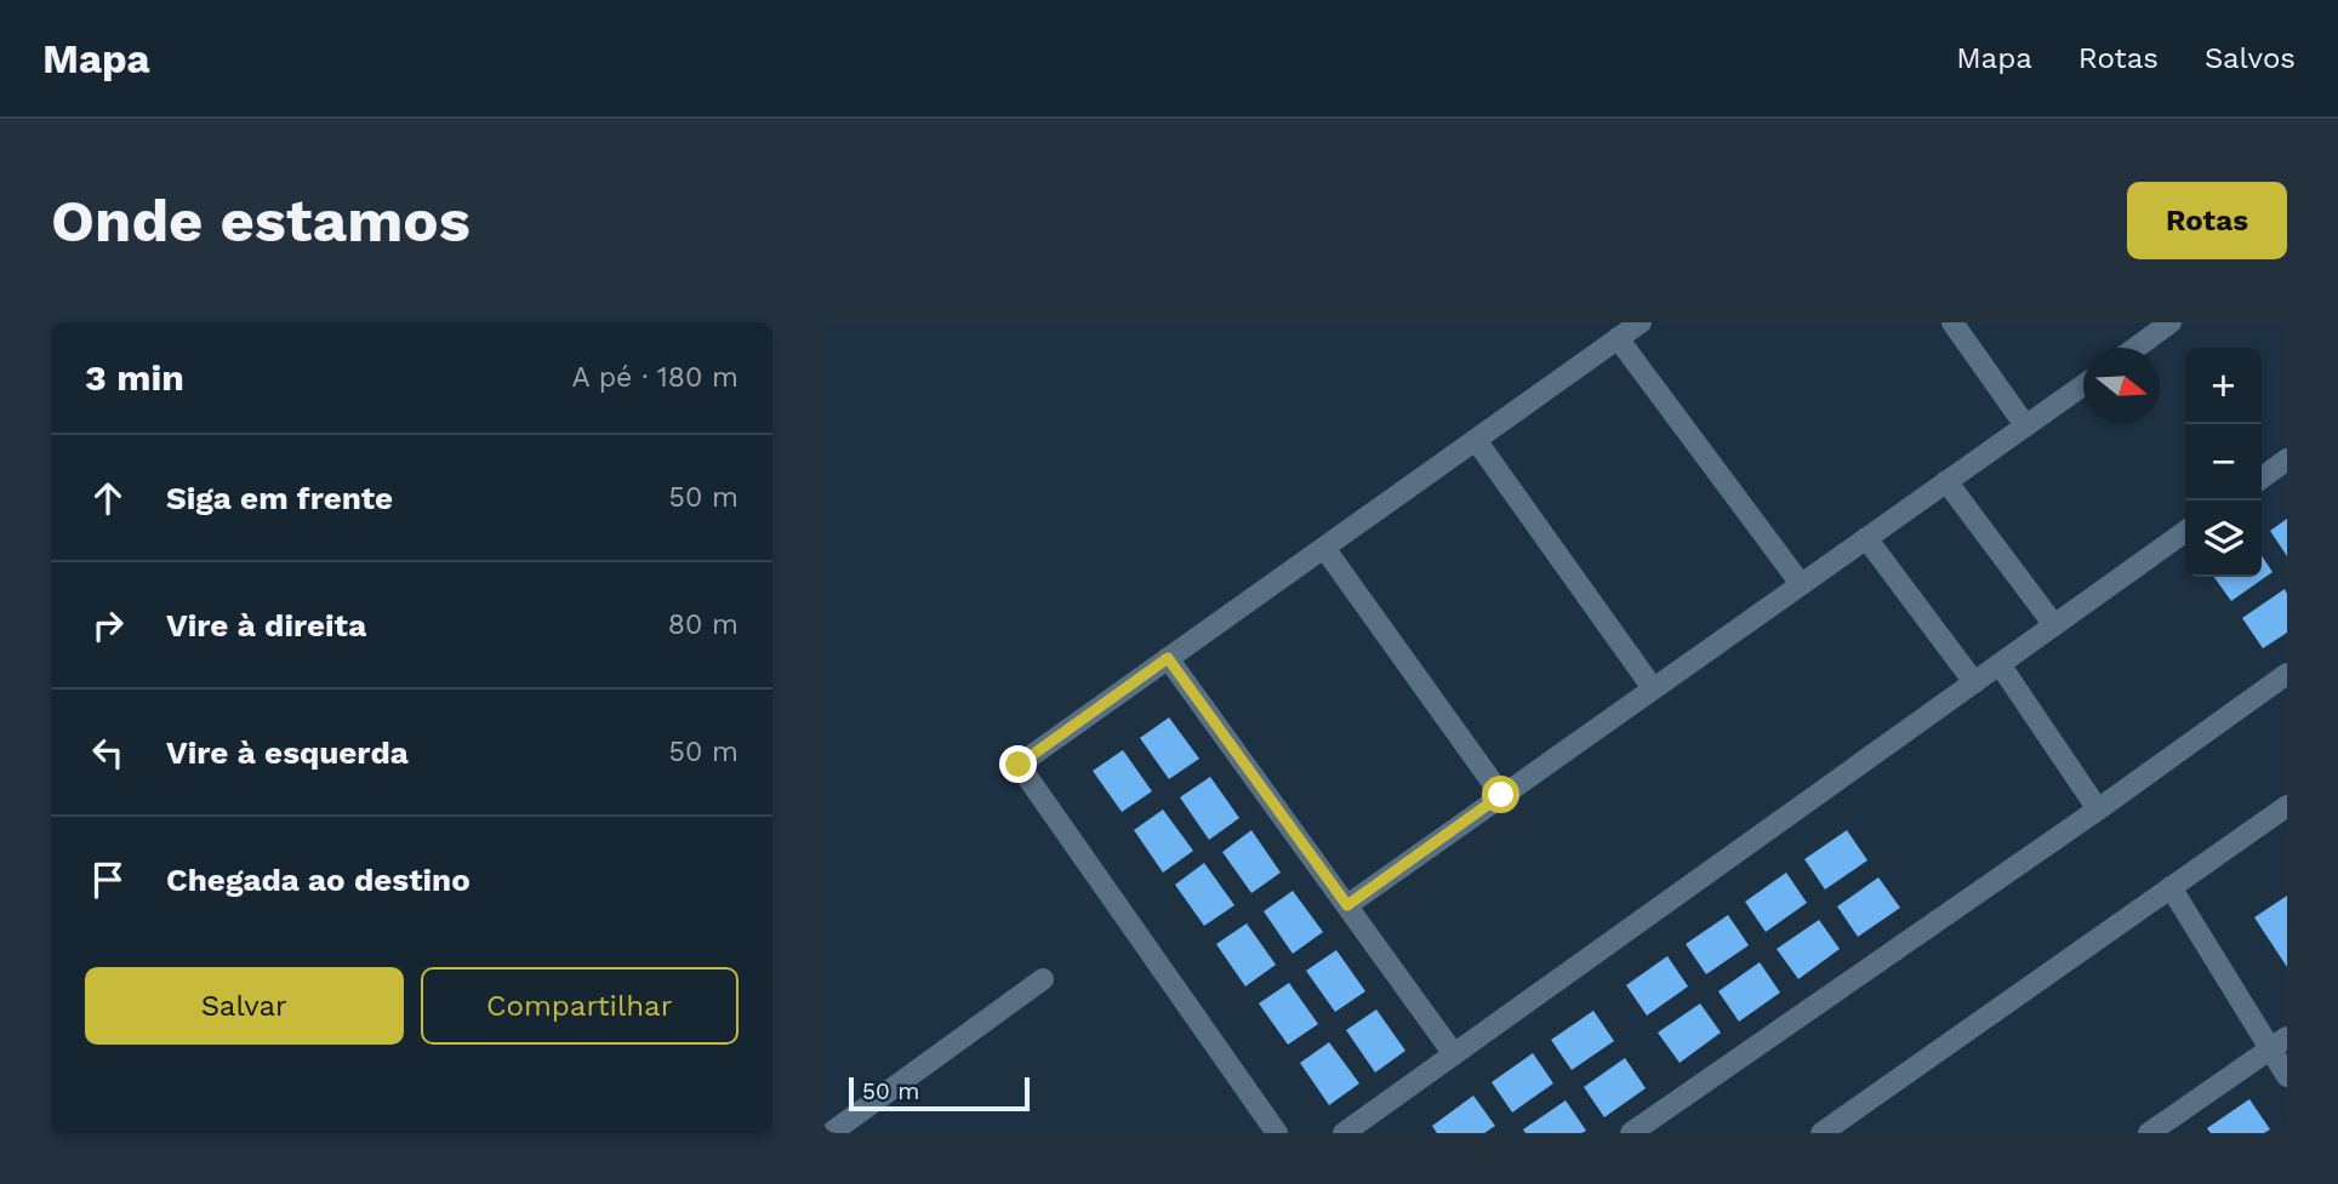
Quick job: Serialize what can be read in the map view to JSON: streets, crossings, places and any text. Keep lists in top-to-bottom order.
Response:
{
  "scale_bar": "50 m",
  "north": "right",
  "page": {
    "header": "Mapa",
    "nav": ["Mapa", "Rotas", "Salvos"],
    "buttons": [
      "Rotas",
      ["Salvar", "Compartilhar"]
    ],
    "title": "Onde estamos",
    "heading": ["3 min", "A pé · 180 m"],
    "map_buttons": ["+", "−"],
    "list": [
      ["Siga em frente", "50 m"],
      ["Vire à direita", "80 m"],
      ["Vire à esquerda", "50 m"],
      "Chegada ao destino"
    ],
    "scale": "50 m"
  }
}
